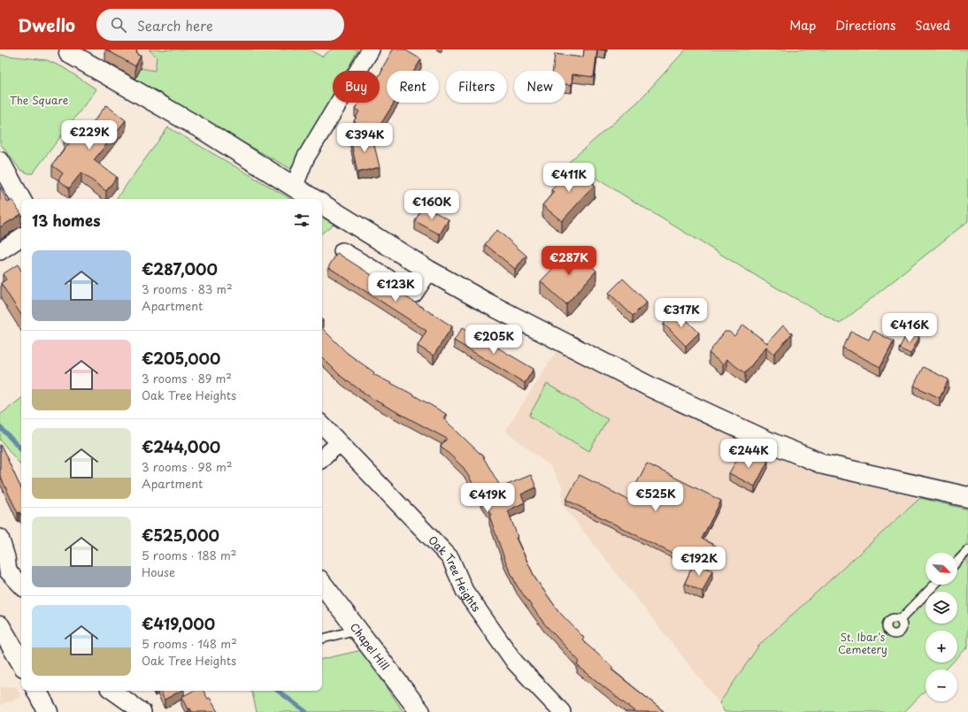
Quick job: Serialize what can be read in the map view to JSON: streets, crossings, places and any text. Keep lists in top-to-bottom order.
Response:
{
  "streets": {
    "street": ["Oak Tree Heights", "Chapel Hill"]
  },
  "parks": ["The Square", "St. Ibar's Cemetery"],
  "north": "bottom right",
  "page": {
    "header": "Dwello",
    "search": "Search here",
    "nav": ["Map", "Directions", "Saved"],
    "chip": [
      "Buy",
      "Rent",
      "Filters",
      "New"
    ],
    "price": [
      "€229K",
      "€394K",
      "€411K",
      "€160K",
      "€287K",
      "€123K",
      "€317K",
      "€416K",
      "€205K",
      "€244K",
      "€525K",
      "€419K",
      "€192K"
    ],
    "heading": "13 homes",
    "list": [
      {
        "name": "€287,000",
        "note": "3 rooms · 83 m² · Apartment"
      },
      {
        "name": "€205,000",
        "note": "3 rooms · 89 m² · Oak Tree Heights"
      },
      {
        "name": "€244,000",
        "note": "3 rooms · 98 m² · Apartment"
      },
      {
        "name": "€525,000",
        "note": "5 rooms · 188 m² · House"
      },
      {
        "name": "€419,000",
        "note": "5 rooms · 148 m² · Oak Tree Heights"
      }
    ],
    "map_buttons": ["+", "−"]
  }
}
